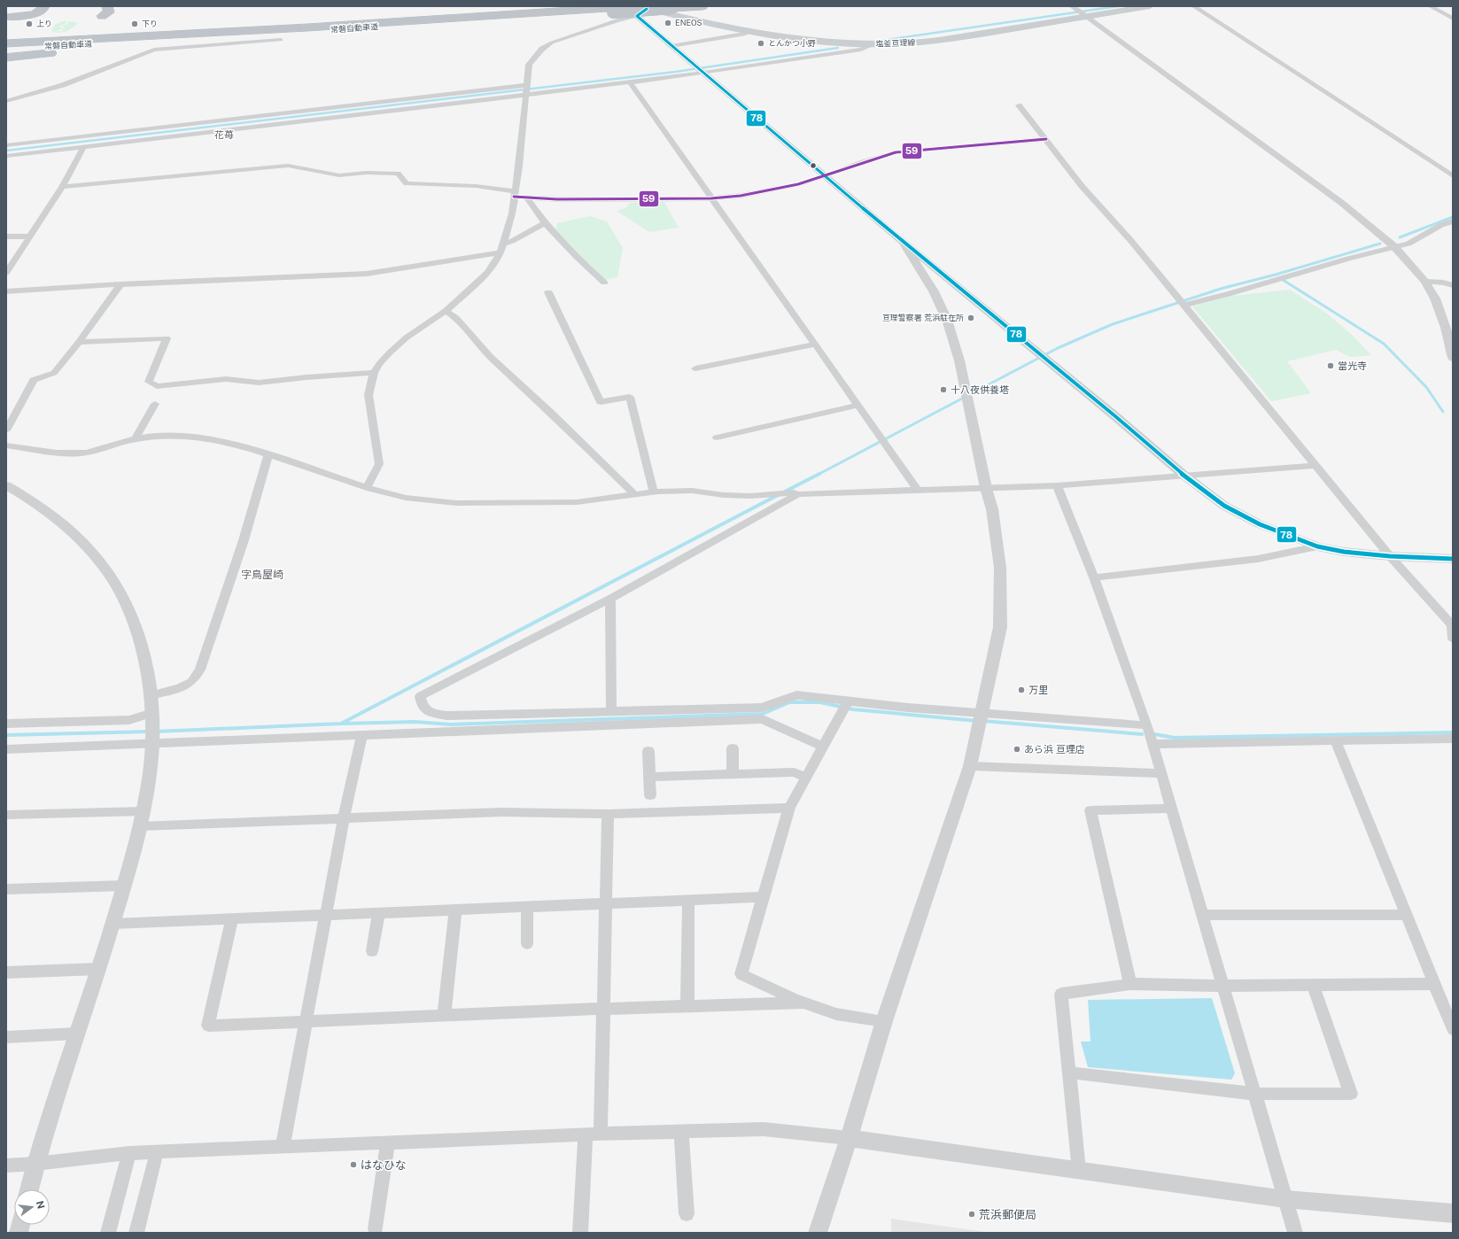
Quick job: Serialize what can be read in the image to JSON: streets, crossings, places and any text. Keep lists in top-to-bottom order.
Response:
{
  "streets": {
    "highway": ["常磐自動車道"],
    "main road": ["塩釜亘理線"]
  },
  "crossings": [
    ["常磐自動車道", "塩釜亘理線"]
  ],
  "districts": ["花苺", "字鳥屋崎"],
  "places": [
    "ENEOS",
    "上り",
    "下り",
    "とんかつ小野",
    "亘理警察署 荒浜駐在所",
    "當光寺",
    "十八夜供養塔",
    "万里",
    "あら浜 亘理店",
    "はなひな",
    "荒浜郵便局"
  ],
  "lines": ["transit line 78", "transit line 59"],
  "north": "right"
}
